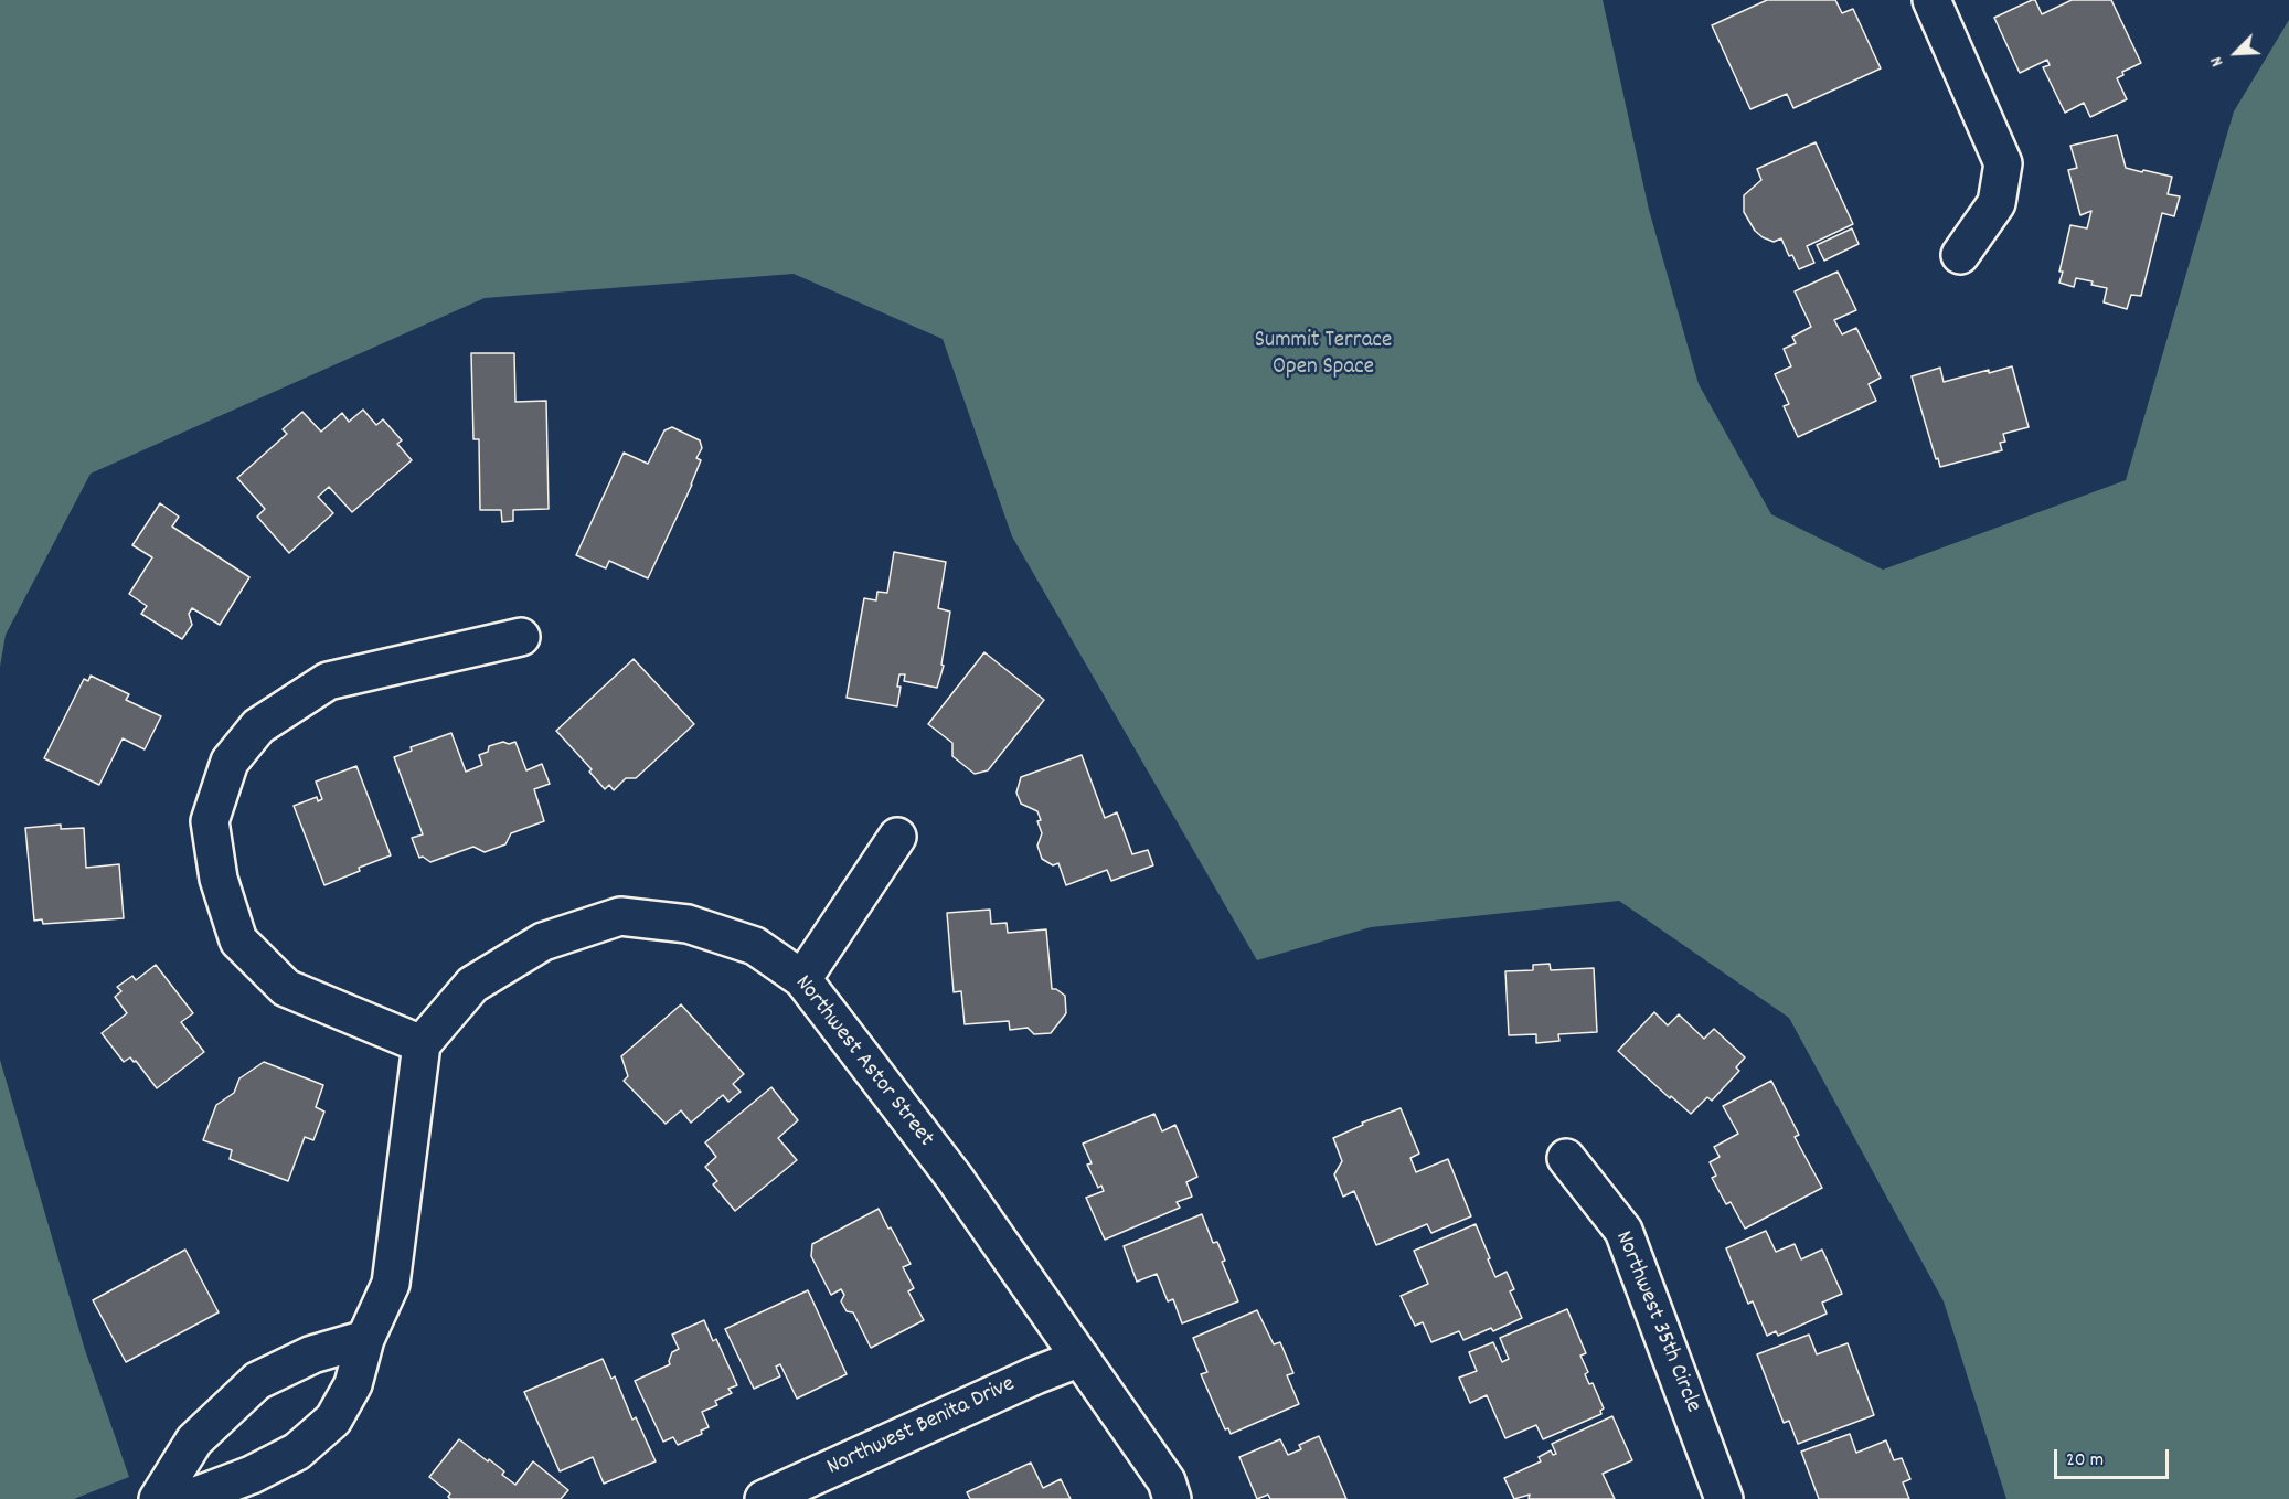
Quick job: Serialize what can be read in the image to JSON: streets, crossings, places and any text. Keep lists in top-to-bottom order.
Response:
{
  "streets": {
    "street": ["Northwest Astor Street", "Northwest 35th Circle", "Northwest Benita Drive"]
  },
  "crossings": [
    ["Northwest Astor Street", "Northwest Benita Drive"]
  ],
  "parks": ["Summit Terrace Open Space"],
  "scale_bar": "20 m",
  "north": "bottom left"
}
